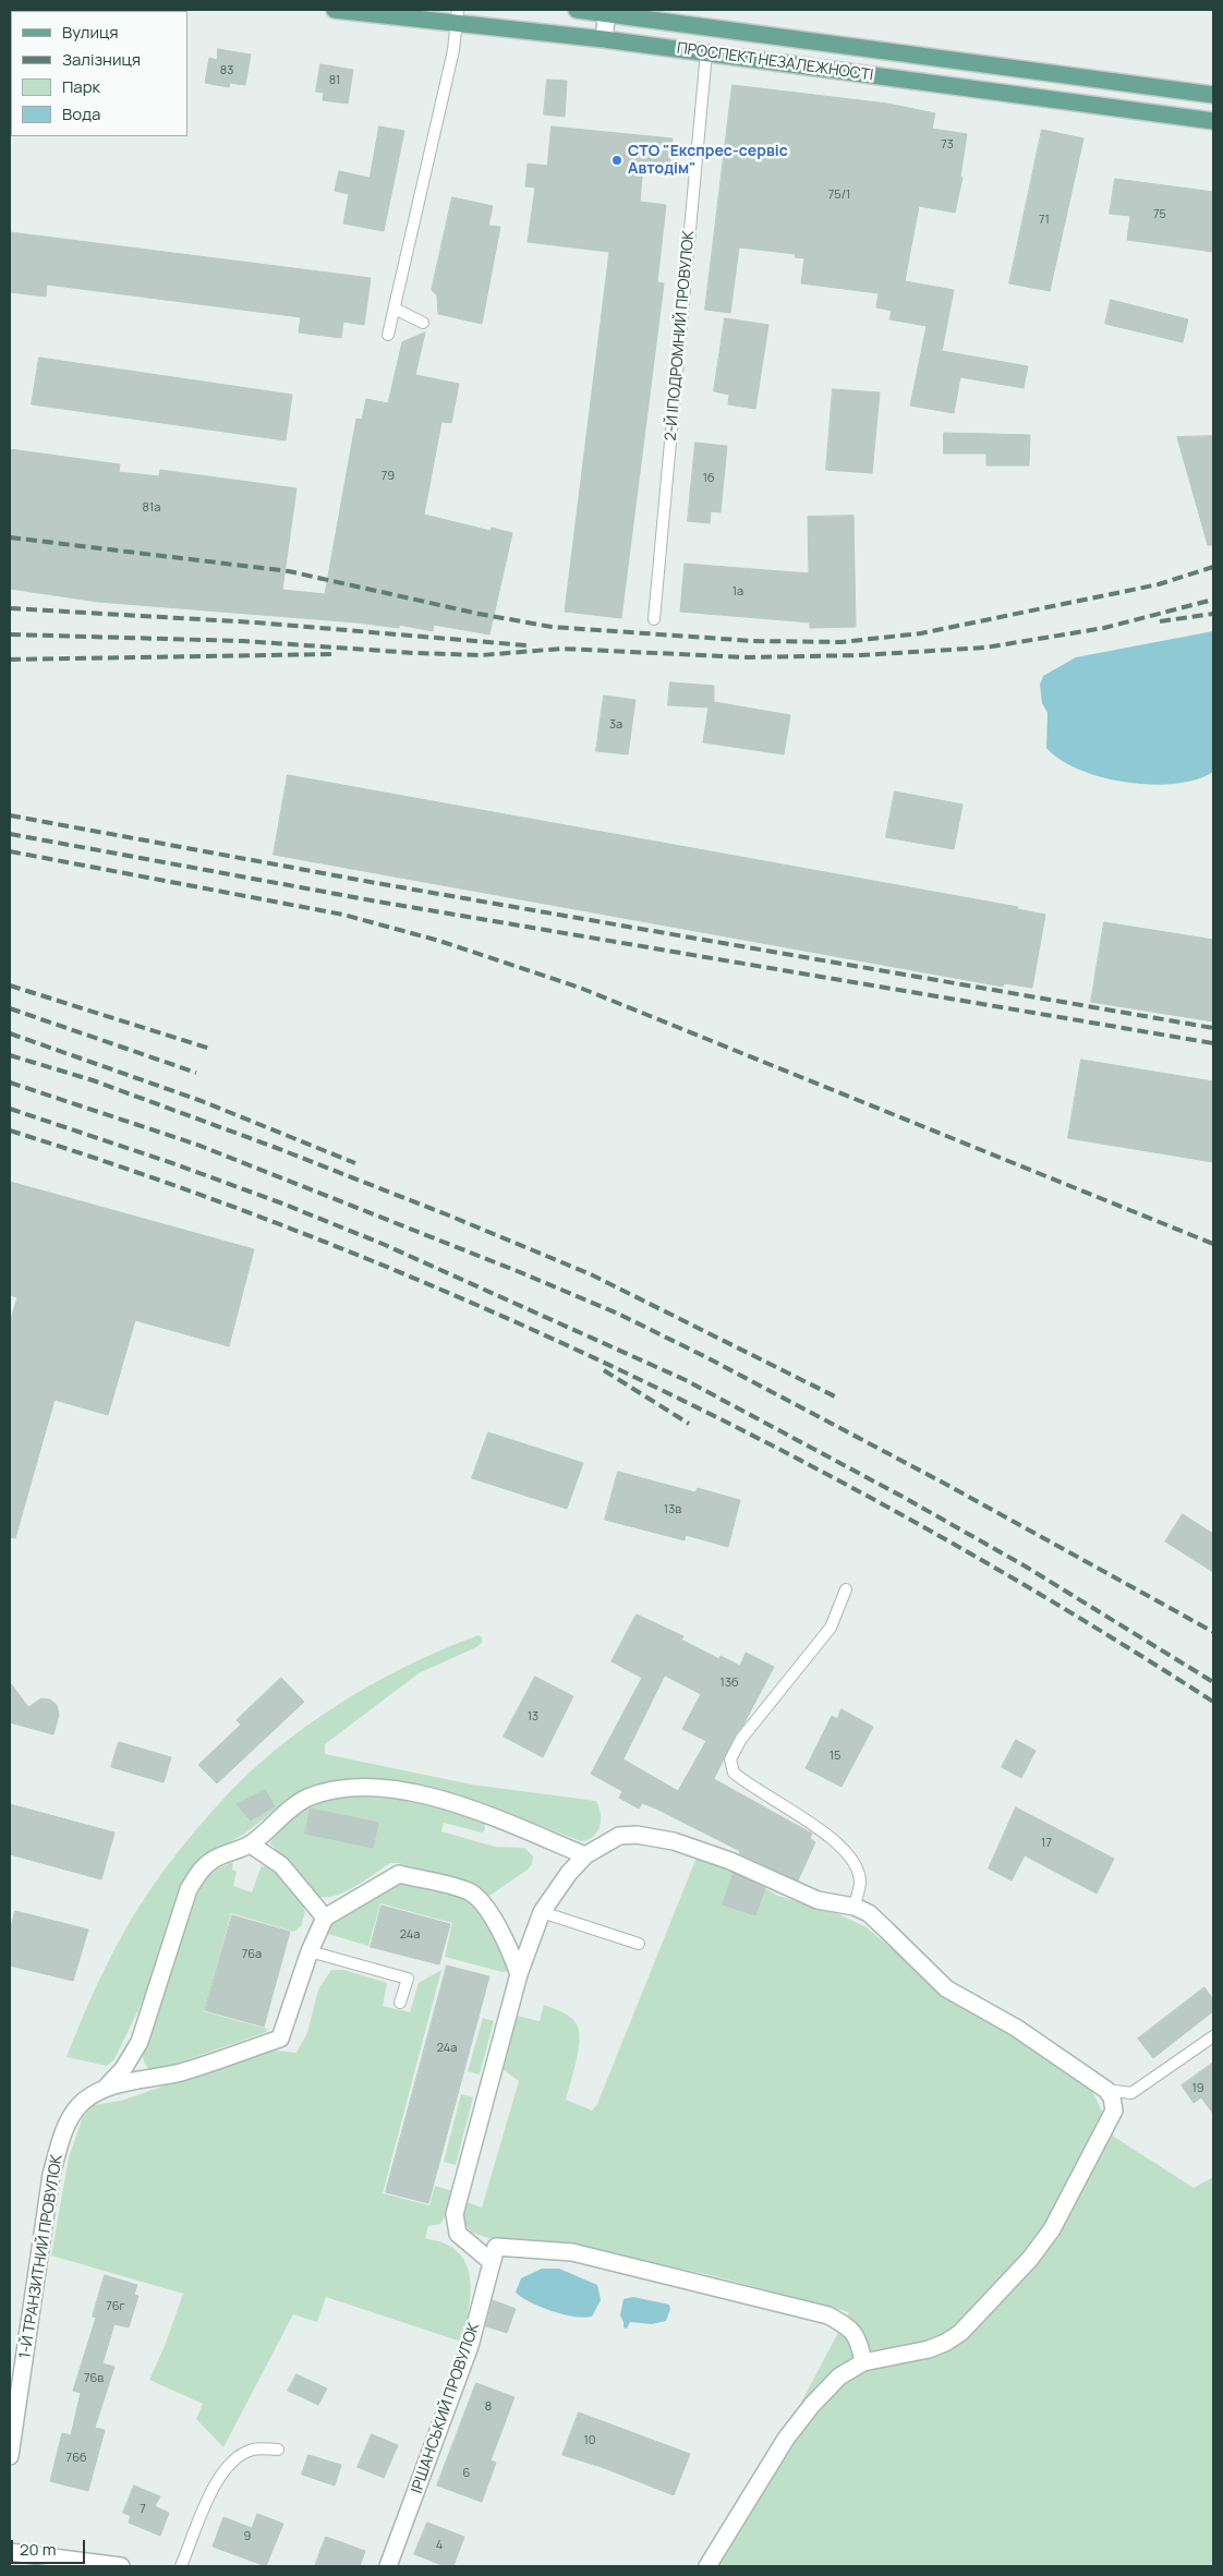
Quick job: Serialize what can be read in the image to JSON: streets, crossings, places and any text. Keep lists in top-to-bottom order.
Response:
{
  "streets": {
    "main road": ["ПРОСПЕКТ НЕЗАЛЕЖНОСТІ"],
    "street": ["1-Й ТРАНЗИТНИЙ ПРОВУЛОК", "ІРШАНСЬКИЙ ПРОВУЛОК"],
    "lane": ["2-Й ІПОДРОМНИЙ ПРОВУЛОК"]
  },
  "crossings": [
    ["ПРОСПЕКТ НЕЗАЛЕЖНОСТІ", "2-Й ІПОДРОМНИЙ ПРОВУЛОК"]
  ],
  "places": ["СТО \"Експрес-сервіс Автодім\""],
  "house_numbers": [
    "83",
    "81",
    "73",
    "75/1",
    "75",
    "71",
    "79",
    "1б",
    "81а",
    "1а",
    "3а",
    "13в",
    "13б",
    "13",
    "15",
    "17",
    "24а",
    "76а",
    "24а",
    "19",
    "76г",
    "76в",
    "8",
    "10",
    "76б",
    "6",
    "7",
    "9",
    "4"
  ],
  "legend": [
    "Вулиця",
    "Залізниця",
    "Парк",
    "Вода"
  ],
  "scale_bar": "20 m"
}
